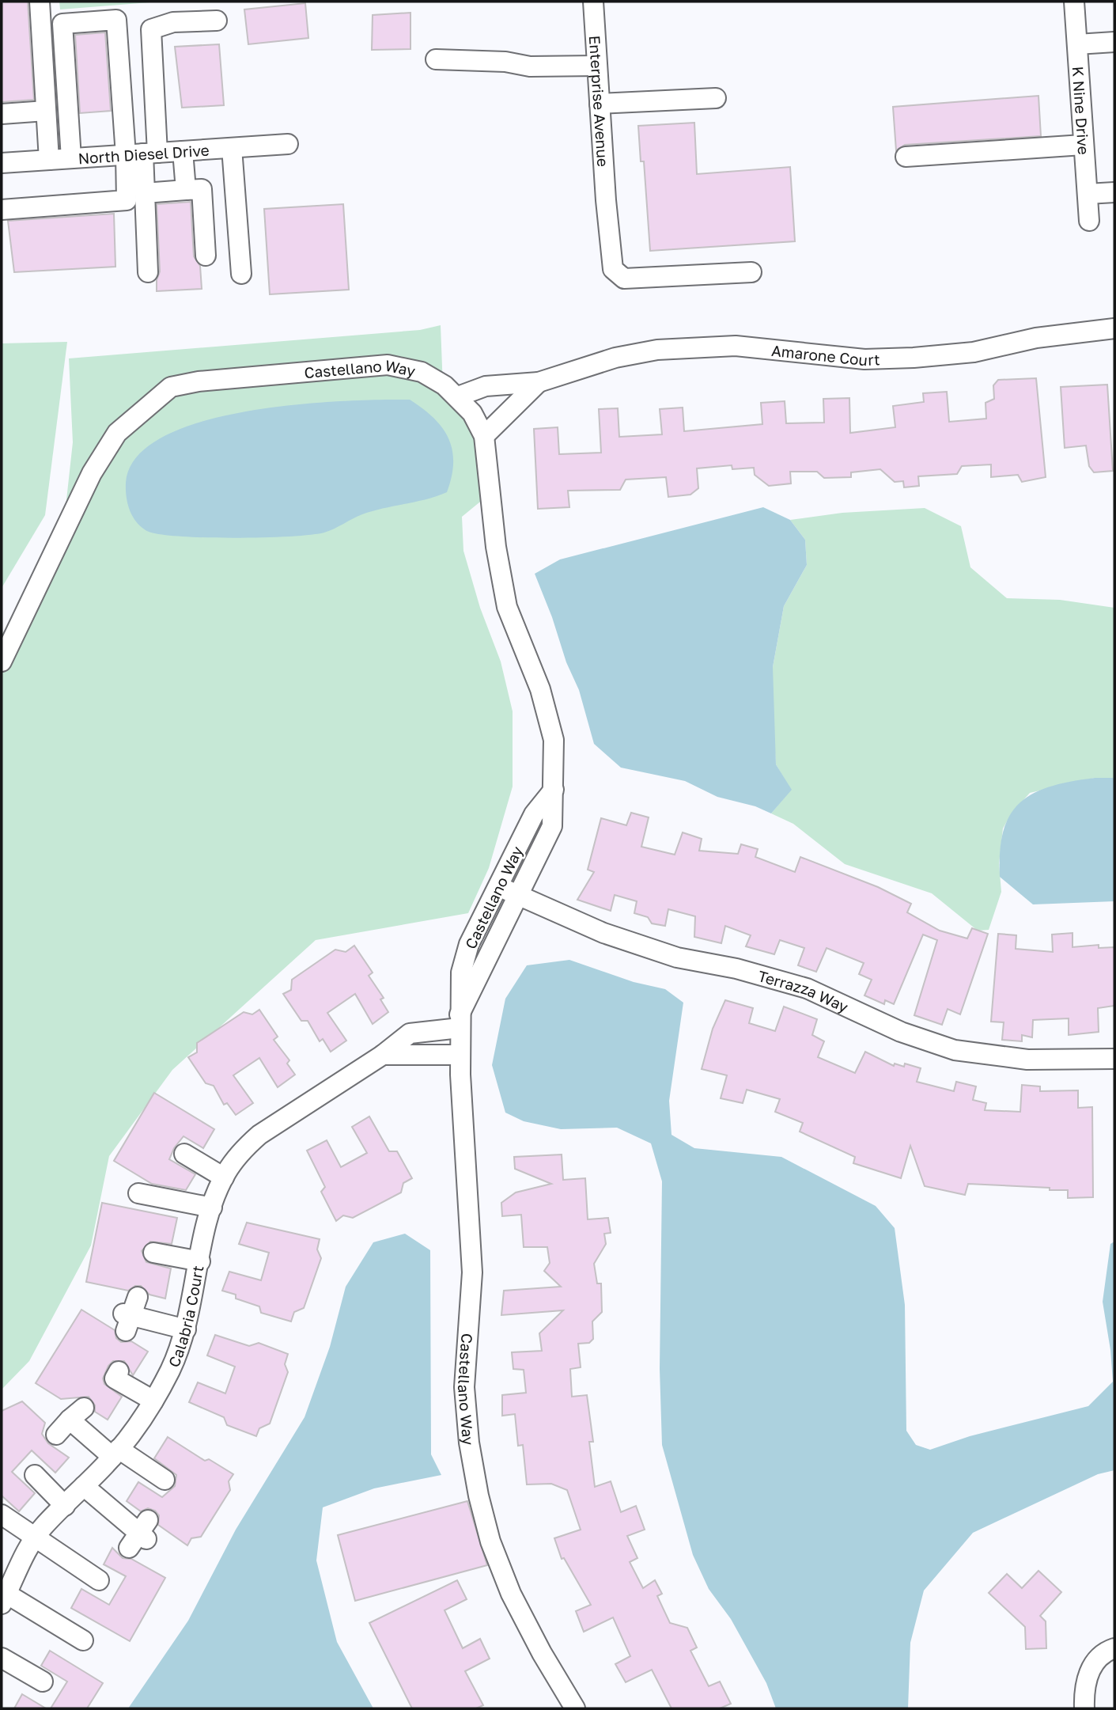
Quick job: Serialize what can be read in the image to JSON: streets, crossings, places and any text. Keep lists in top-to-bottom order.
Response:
{
  "streets": {
    "street": [
      "Enterprise Avenue",
      "K Nine Drive",
      "North Diesel Drive",
      "Amarone Court",
      "Castellano Way",
      "Terrazza Way",
      "Calabria Court"
    ]
  },
  "crossings": [
    ["Castellano Way", "Terrazza Way"],
    ["Castellano Way", "Calabria Court"]
  ]
}
